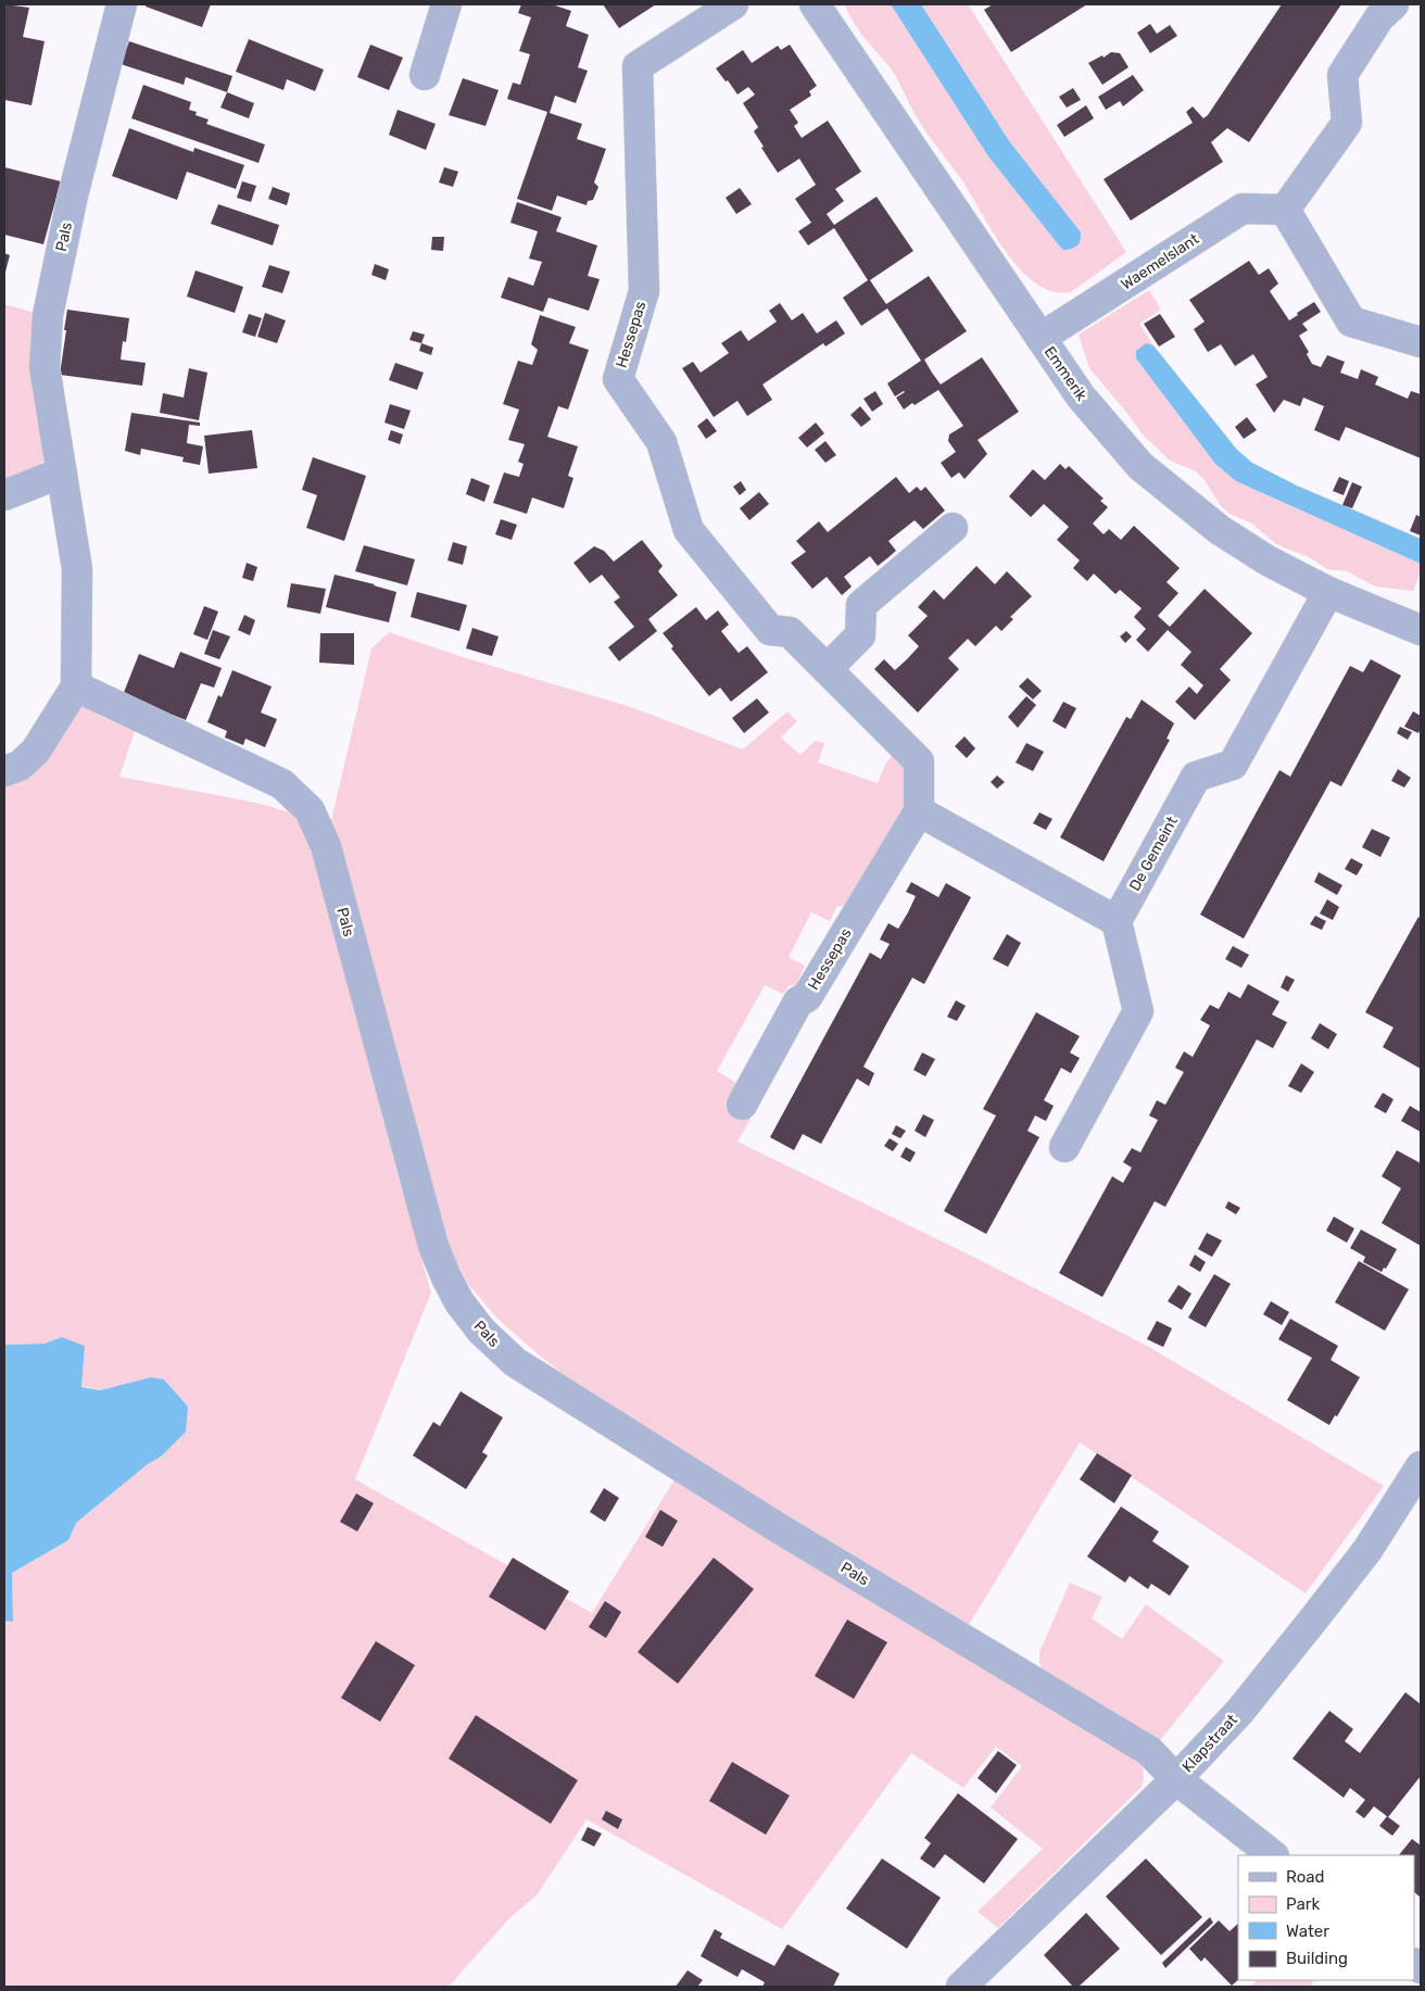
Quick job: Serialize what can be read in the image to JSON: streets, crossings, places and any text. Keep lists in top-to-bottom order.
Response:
{
  "streets": {
    "street": [
      "Pals",
      "Waemelslant",
      "Hessepas",
      "Emmerik",
      "De Gemeint",
      "Klapstraat"
    ]
  },
  "crossings": [
    ["Pals", "Klapstraat"],
    ["Waemelslant", "Emmerik"],
    ["Emmerik", "De Gemeint"]
  ],
  "legend": [
    "Road",
    "Park",
    "Water",
    "Building"
  ]
}
